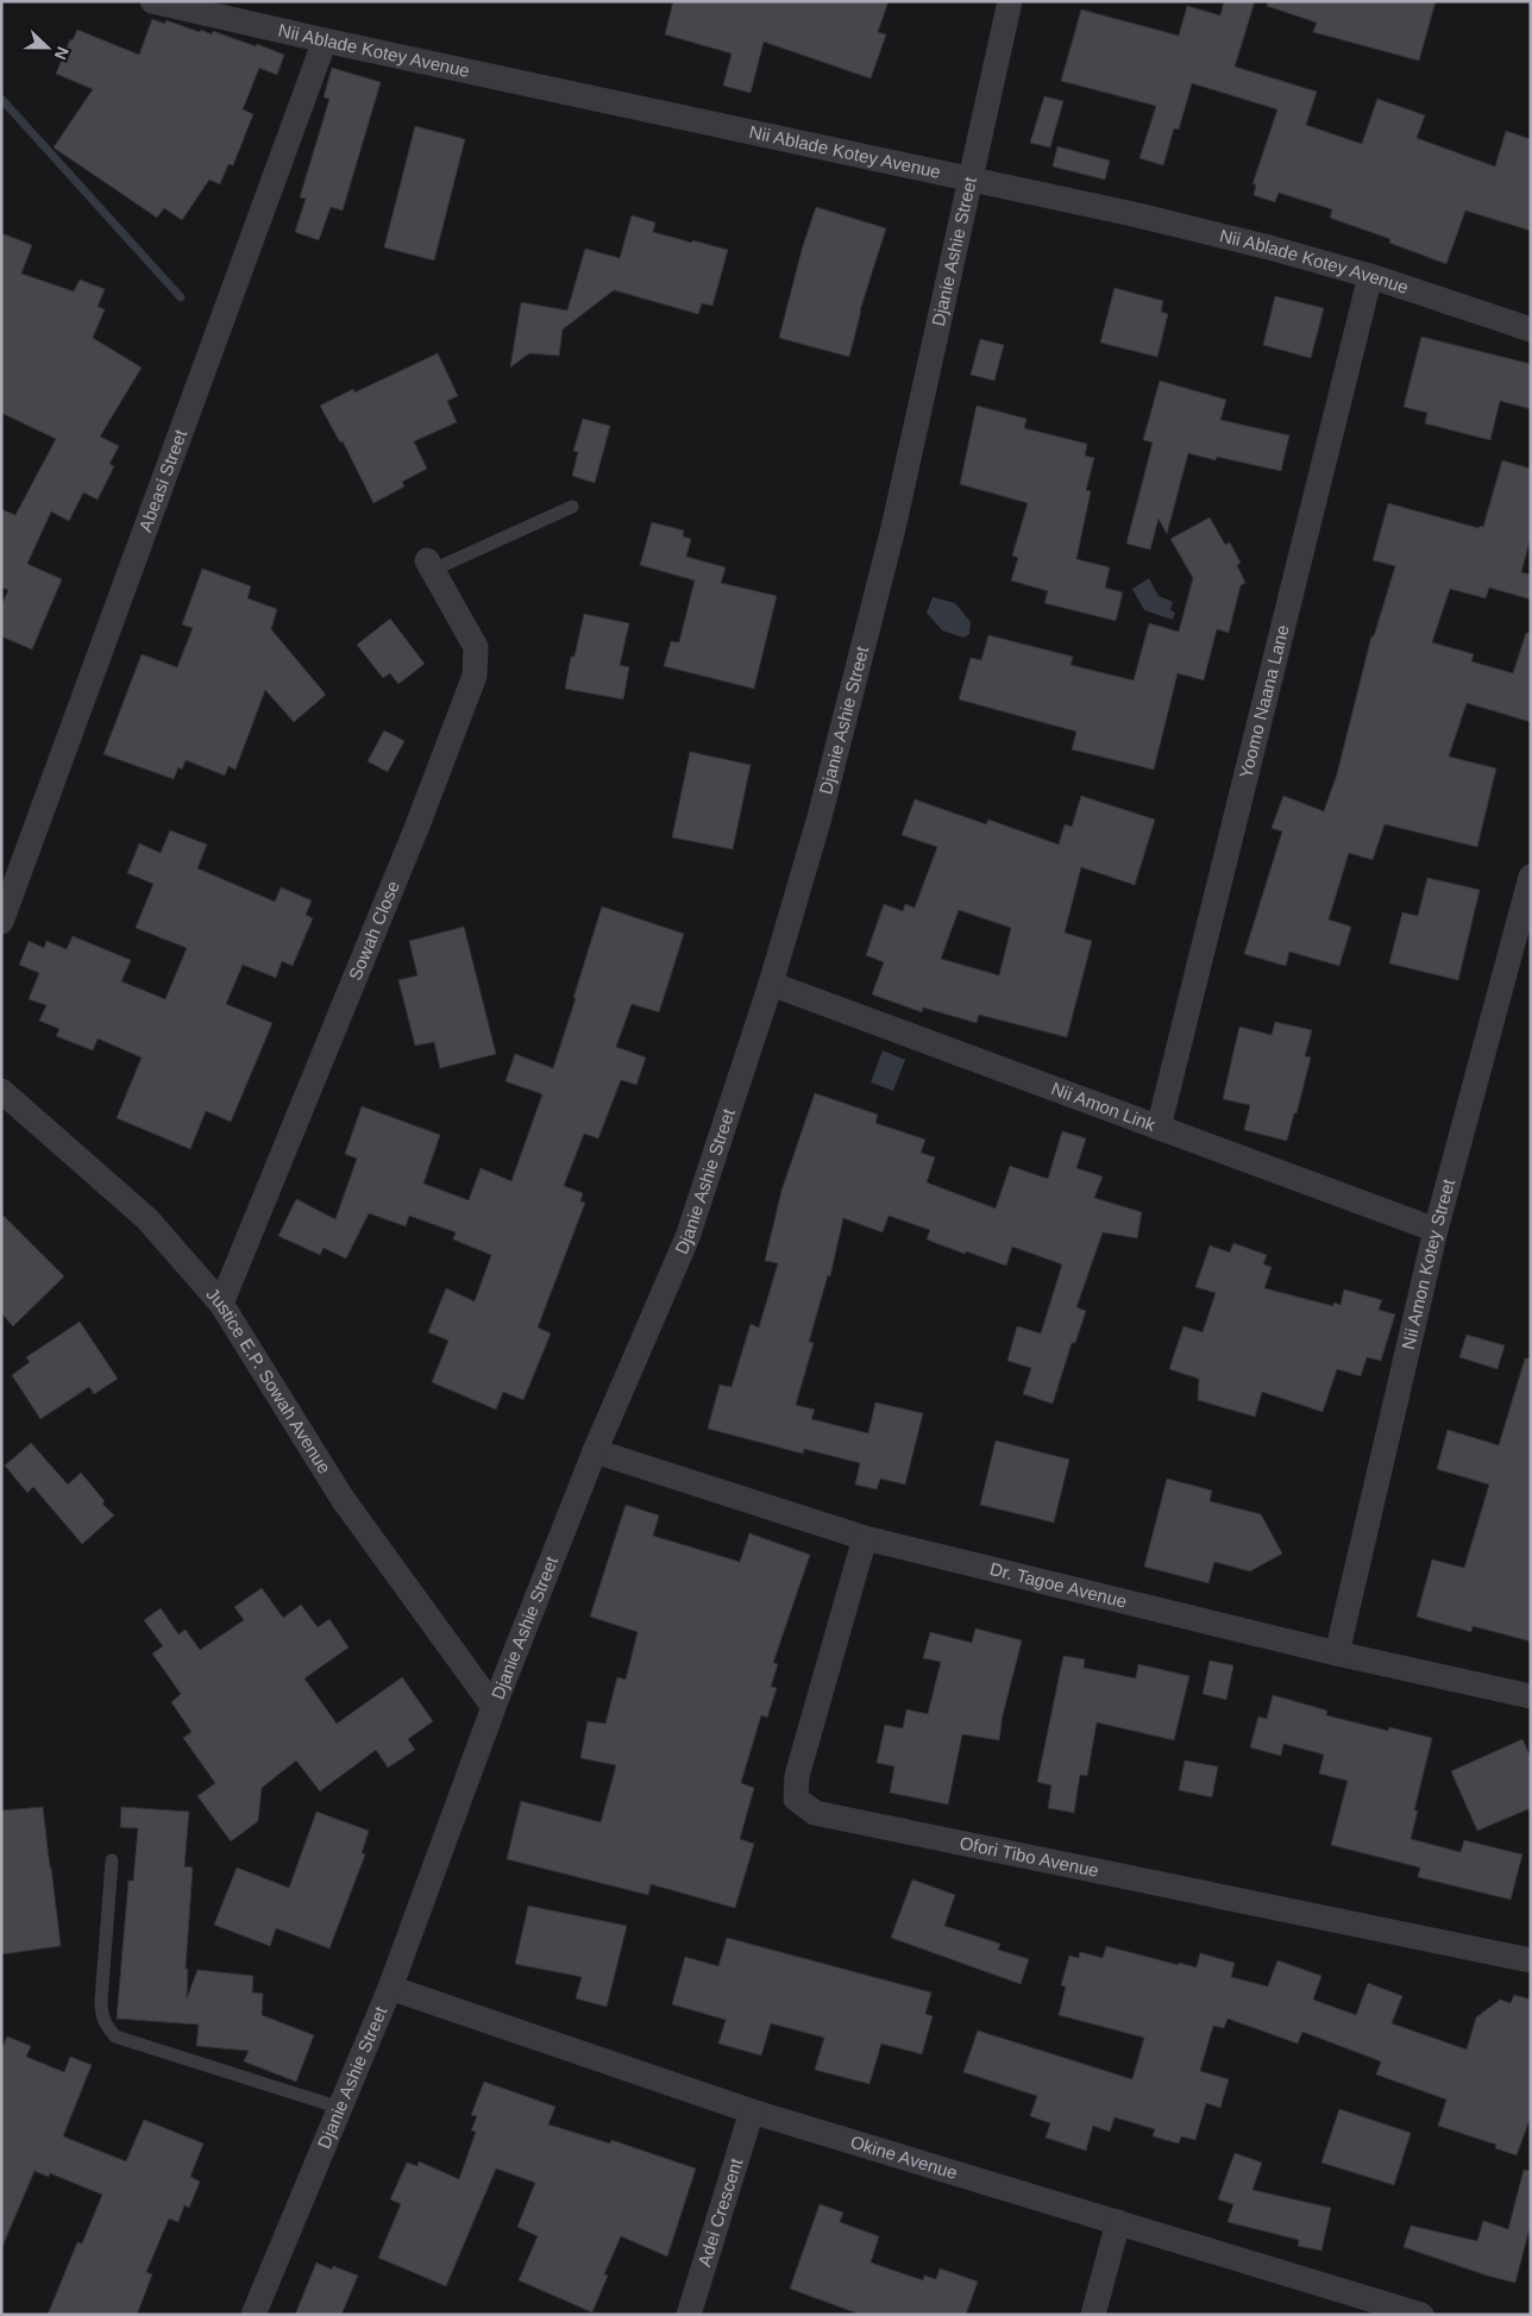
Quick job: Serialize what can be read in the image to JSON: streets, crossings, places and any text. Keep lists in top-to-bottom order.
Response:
{
  "streets": {
    "street": [
      "Nii Ablade Kotey Avenue",
      "Djanie Ashie Street",
      "Abeasi Street",
      "Yoomo Naana Lane",
      "Sowah Close",
      "Nii Amon Link",
      "Nii Amon Kotey Street",
      "Justice E.P. Sowah Avenue",
      "Dr. Tagoe Avenue",
      "Ofori Tibo Avenue",
      "Okine Avenue",
      "Adei Crescent"
    ]
  },
  "crossings": [
    ["Nii Ablade Kotey Avenue", "Djanie Ashie Street"],
    ["Nii Ablade Kotey Avenue", "Abeasi Street"],
    ["Nii Ablade Kotey Avenue", "Yoomo Naana Lane"],
    ["Djanie Ashie Street", "Nii Amon Link"],
    ["Djanie Ashie Street", "Justice E.P. Sowah Avenue"],
    ["Djanie Ashie Street", "Dr. Tagoe Avenue"],
    ["Djanie Ashie Street", "Okine Avenue"],
    ["Yoomo Naana Lane", "Nii Amon Link"],
    ["Sowah Close", "Justice E.P. Sowah Avenue"],
    ["Nii Amon Link", "Nii Amon Kotey Street"],
    ["Nii Amon Kotey Street", "Dr. Tagoe Avenue"],
    ["Dr. Tagoe Avenue", "Ofori Tibo Avenue"],
    ["Okine Avenue", "Adei Crescent"]
  ],
  "north": "right"
}
